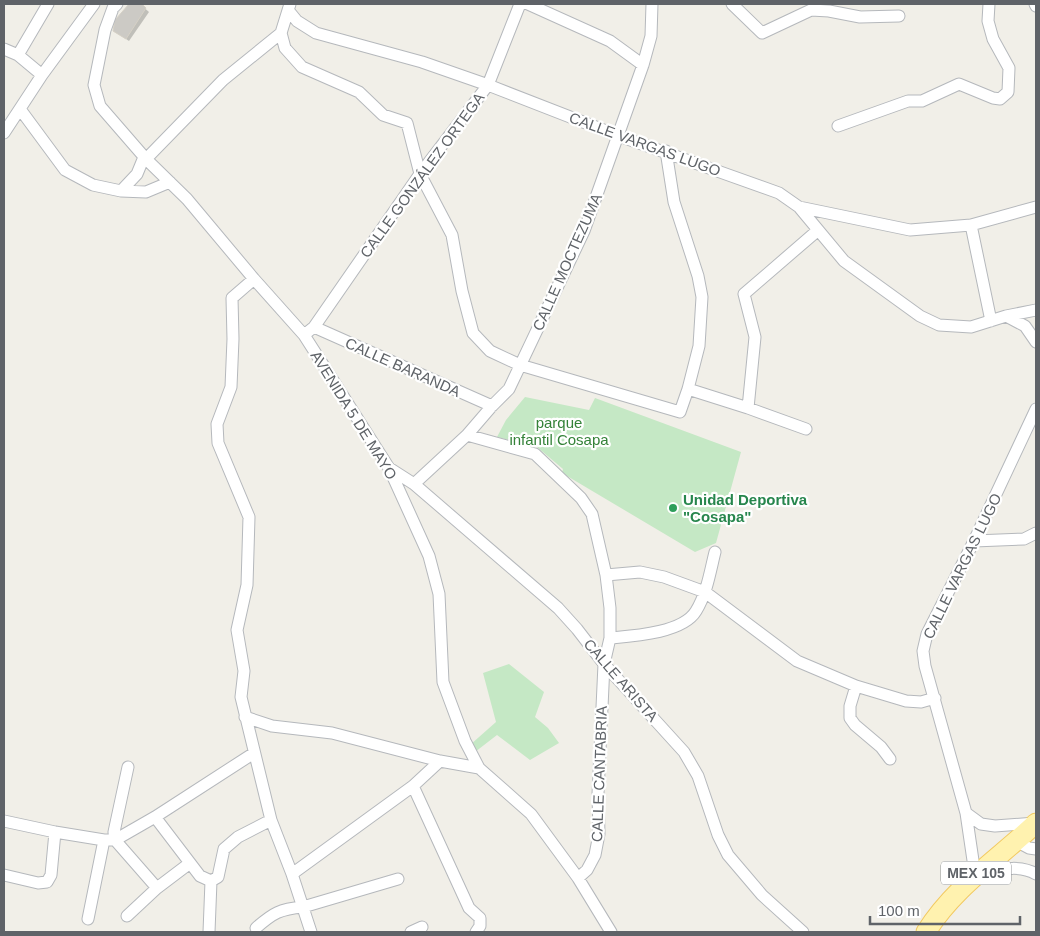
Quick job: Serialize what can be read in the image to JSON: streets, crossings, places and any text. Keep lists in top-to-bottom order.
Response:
{
  "streets": {
    "main road": ["MEX 105"],
    "street": [
      "CALLE VARGAS LUGO",
      "CALLE GONZÁLEZ ORTEGA",
      "CALLE MOCTEZUMA",
      "CALLE BARANDA",
      "AVENIDA 5 DE MAYO",
      "CALLE ARISTA",
      "CALLE CANTABRIA"
    ]
  },
  "crossings": [
    ["CALLE VARGAS LUGO", "CALLE GONZÁLEZ ORTEGA"],
    ["CALLE VARGAS LUGO", "CALLE MOCTEZUMA"],
    ["CALLE VARGAS LUGO", "MEX 105"],
    ["CALLE GONZÁLEZ ORTEGA", "CALLE BARANDA"],
    ["CALLE GONZÁLEZ ORTEGA", "AVENIDA 5 DE MAYO"],
    ["CALLE MOCTEZUMA", "CALLE BARANDA"],
    ["CALLE MOCTEZUMA", "CALLE ARISTA"],
    ["CALLE MOCTEZUMA", "CALLE CANTABRIA"],
    ["AVENIDA 5 DE MAYO", "CALLE ARISTA"],
    ["AVENIDA 5 DE MAYO", "CALLE CANTABRIA"],
    ["CALLE ARISTA", "CALLE CANTABRIA"]
  ],
  "parks": ["parque infantil Cosapa"],
  "places": ["Unidad Deportiva \"Cosapa\""],
  "scale_bar": "100 m"
}
